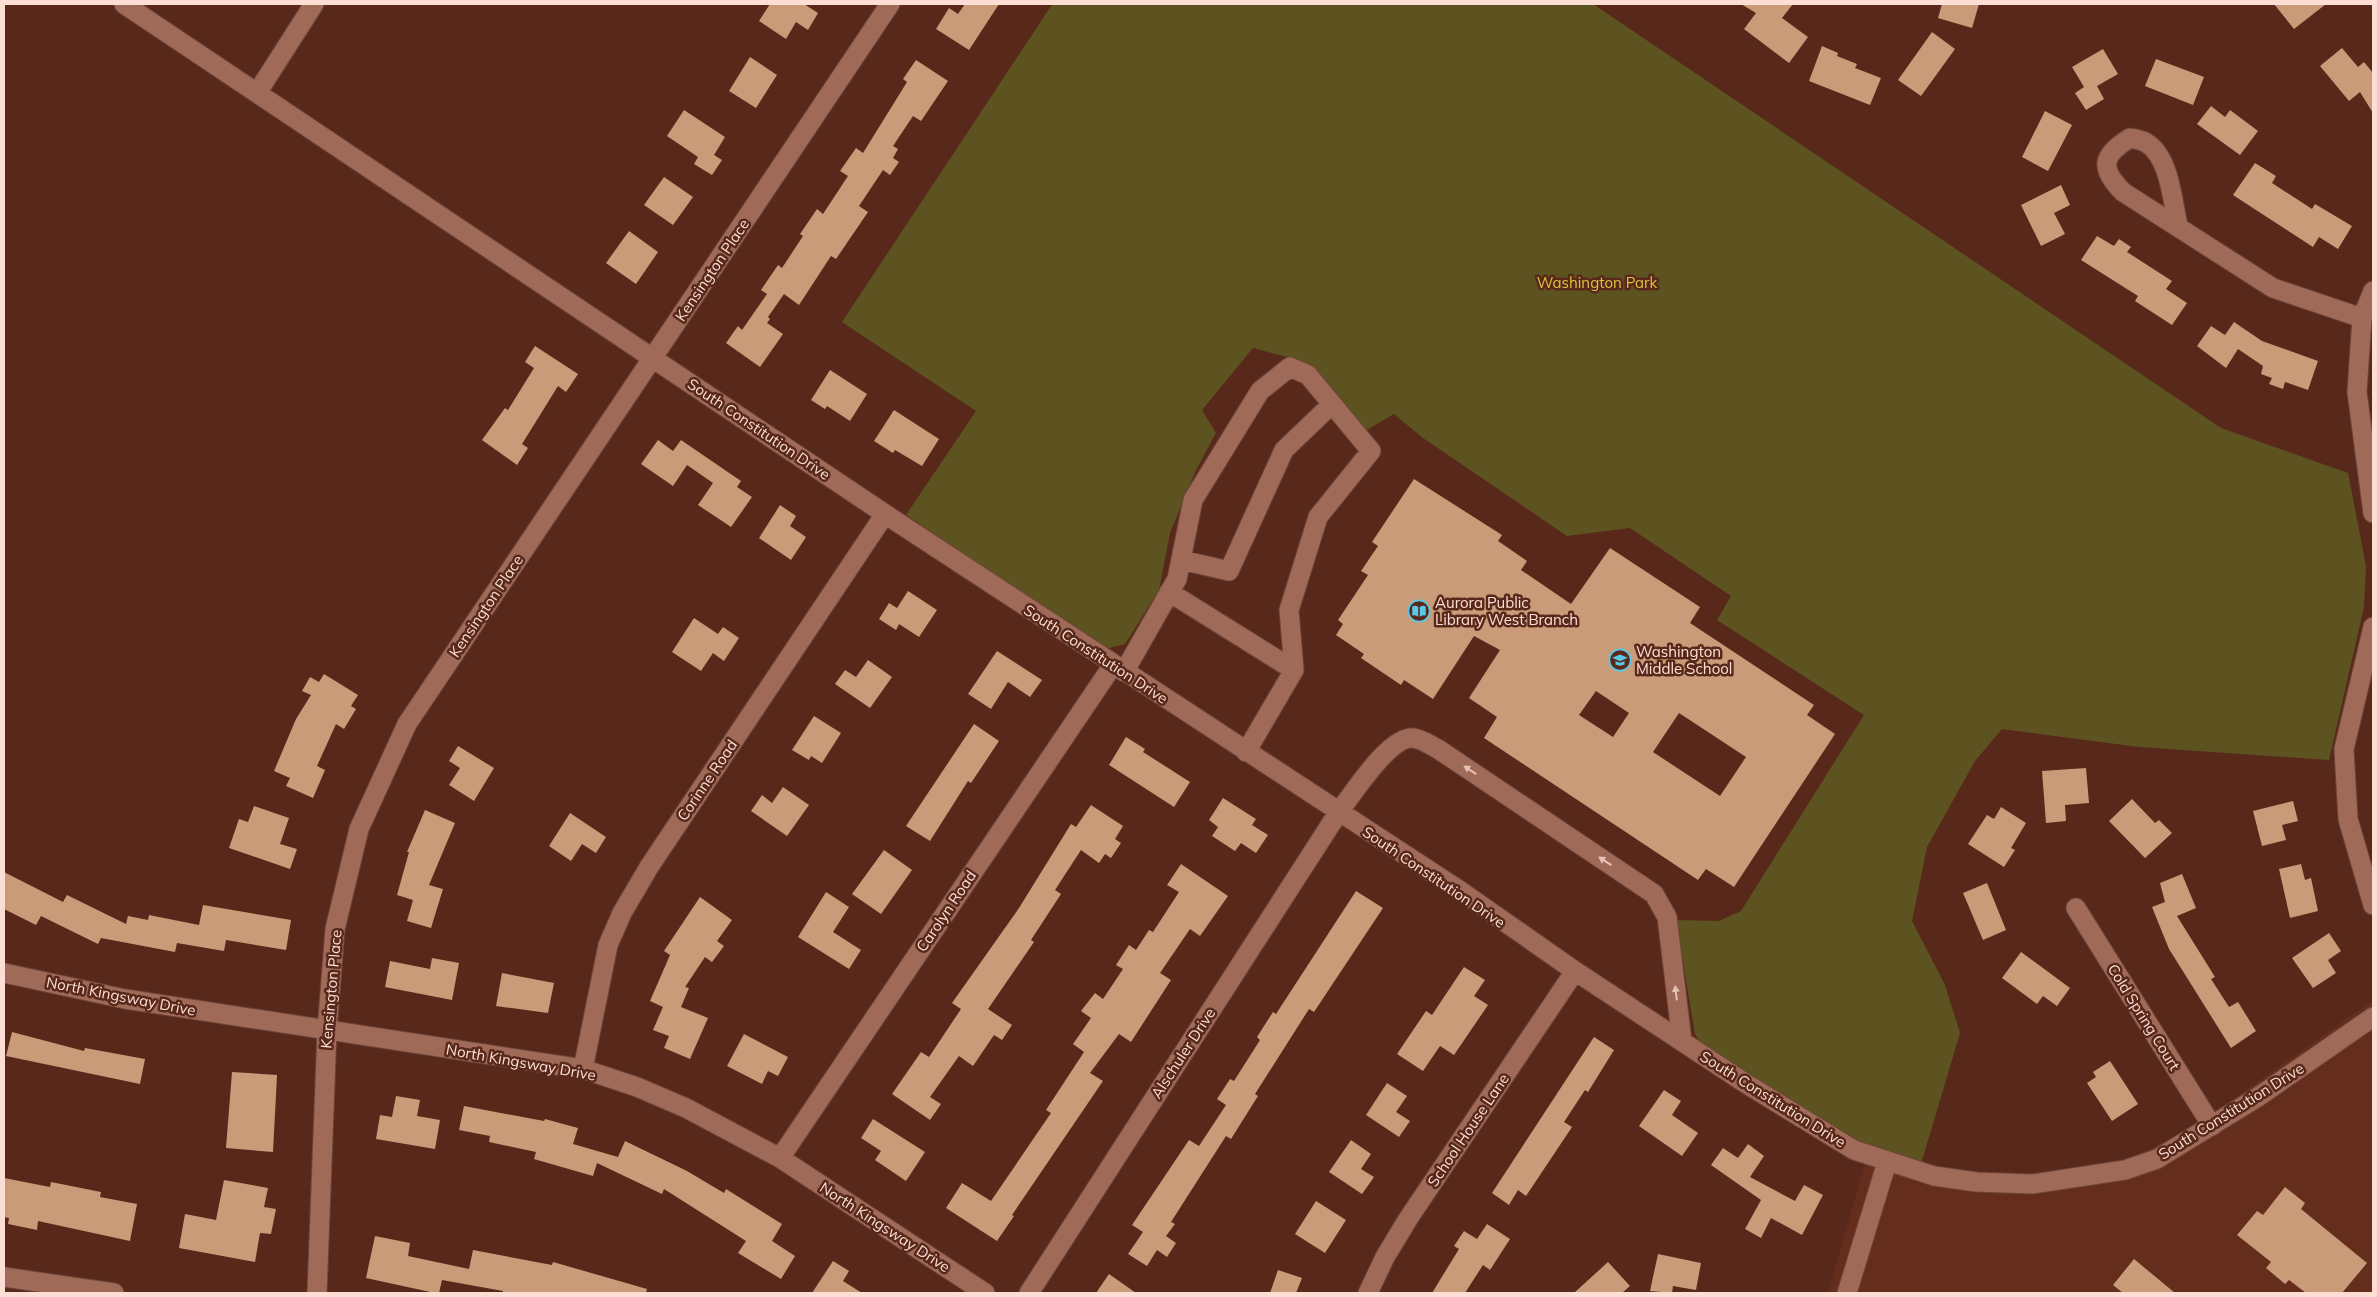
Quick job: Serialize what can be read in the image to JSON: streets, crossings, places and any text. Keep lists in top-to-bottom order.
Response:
{
  "streets": {
    "street": [
      "Kensington Place",
      "South Constitution Drive",
      "Corinne Road",
      "Carolyn Road",
      "North Kingsway Drive",
      "Cold Spring Court",
      "Alschuler Drive",
      "School House Lane"
    ]
  },
  "crossings": [
    ["Kensington Place", "South Constitution Drive"],
    ["Kensington Place", "North Kingsway Drive"],
    ["South Constitution Drive", "Corinne Road"],
    ["South Constitution Drive", "Carolyn Road"],
    ["South Constitution Drive", "Cold Spring Court"],
    ["South Constitution Drive", "Alschuler Drive"],
    ["South Constitution Drive", "School House Lane"],
    ["Corinne Road", "North Kingsway Drive"],
    ["Carolyn Road", "North Kingsway Drive"]
  ],
  "parks": ["Washington Park"],
  "places": {
    "library": ["Aurora Public Library West Branch"],
    "school or university": ["Washington Middle School"]
  }
}
